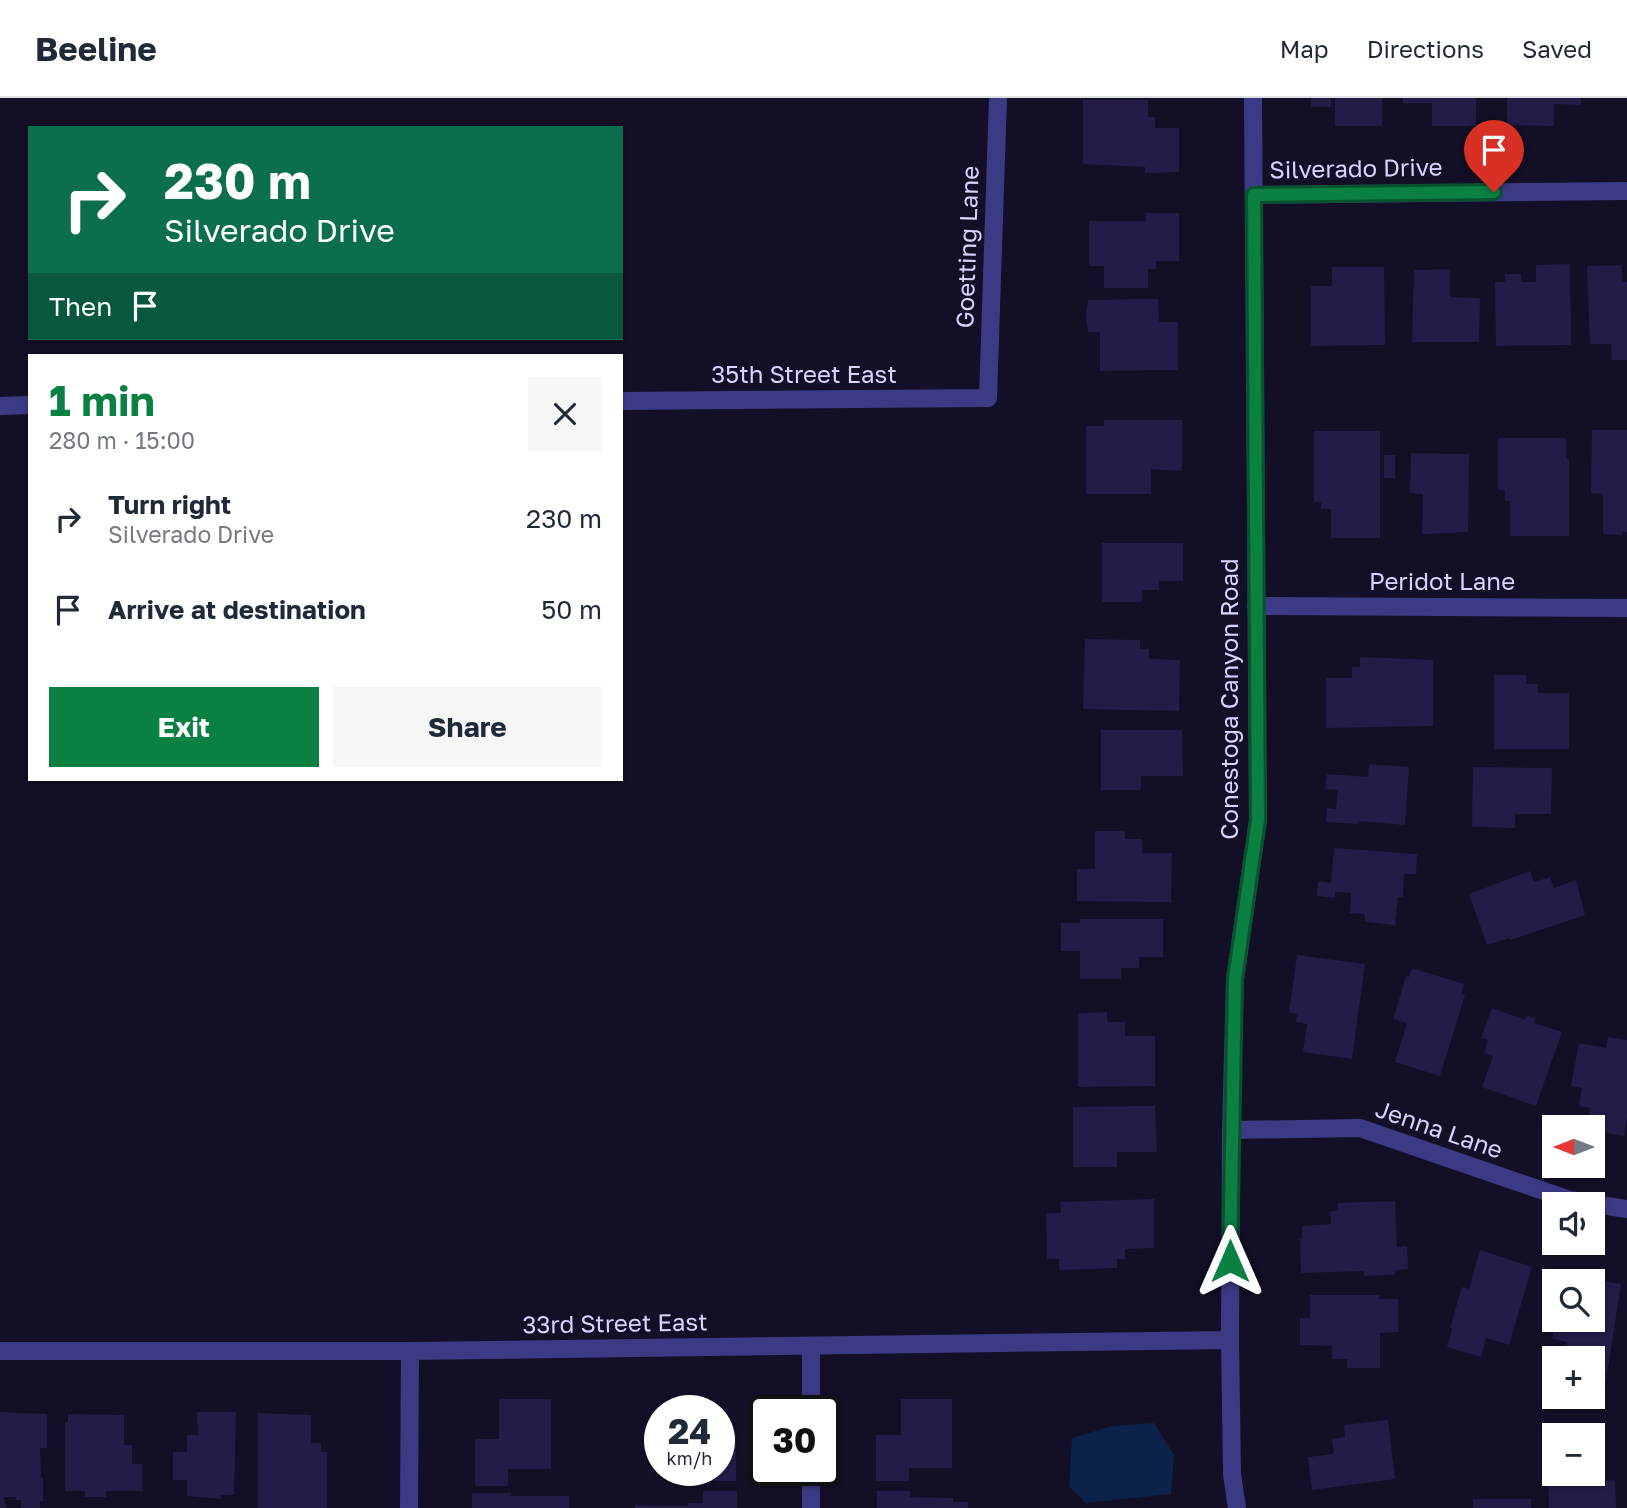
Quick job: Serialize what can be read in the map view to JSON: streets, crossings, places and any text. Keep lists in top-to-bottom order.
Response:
{
  "streets": {
    "street": [
      "Silverado Drive",
      "Goetting Lane",
      "35th Street East",
      "Peridot Lane",
      "Conestoga Canyon Road",
      "Jenna Lane",
      "33rd Street East"
    ]
  },
  "crossings": [
    ["Silverado Drive", "Conestoga Canyon Road"],
    ["Goetting Lane", "35th Street East"],
    ["Peridot Lane", "Conestoga Canyon Road"],
    ["Conestoga Canyon Road", "Jenna Lane"],
    ["Conestoga Canyon Road", "33rd Street East"]
  ],
  "north": "left",
  "page": {
    "header": "Beeline",
    "nav": ["Map", "Directions", "Saved"],
    "turn": ["230 m", "Silverado Drive"],
    "then": "Then",
    "heading": ["1 min", "280 m · 15:00"],
    "list": [
      {
        "name": "Turn right",
        "note": "Silverado Drive",
        "value": "230 m"
      },
      {
        "name": "Arrive at destination",
        "value": "50 m"
      }
    ],
    "buttons": ["Exit", "Share"],
    "map_buttons": ["+", "−"],
    "speed": "24 km/h",
    "limit": "30"
  }
}
